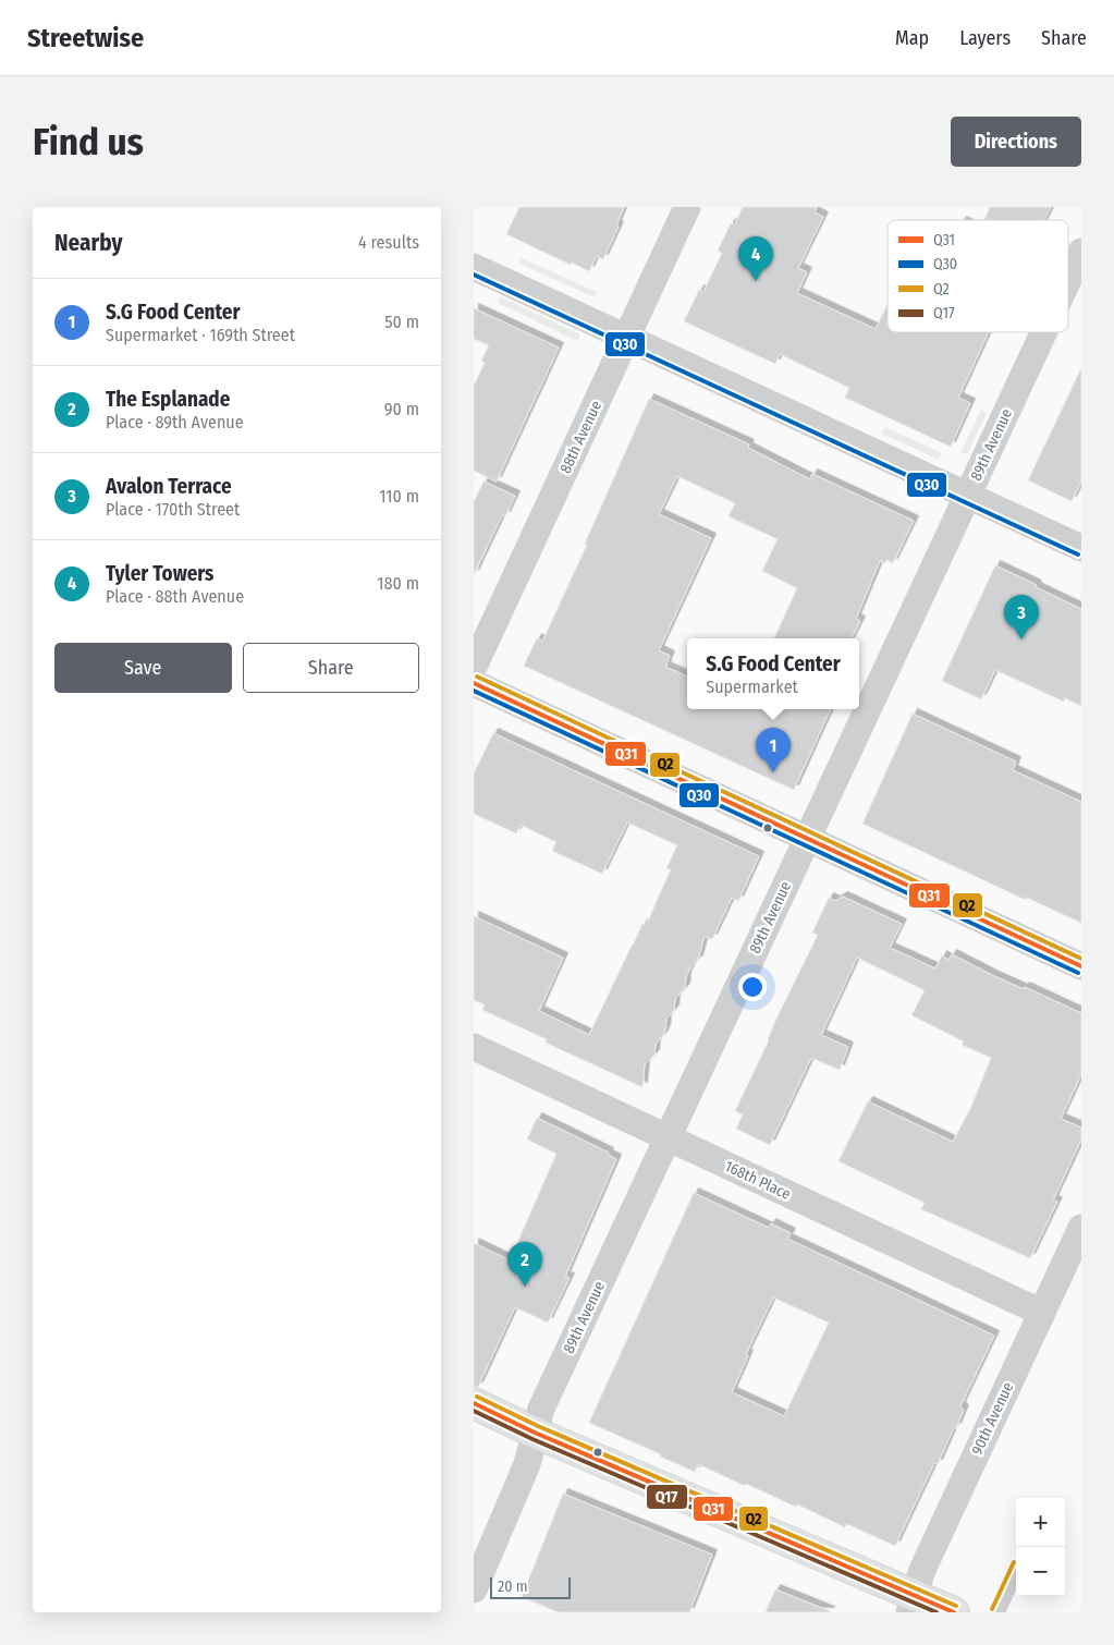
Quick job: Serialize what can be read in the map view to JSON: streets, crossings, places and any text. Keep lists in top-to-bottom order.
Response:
{
  "streets": {
    "street": [
      "88th Avenue",
      "89th Avenue",
      "168th Place",
      "90th Avenue"
    ]
  },
  "crossings": [
    ["89th Avenue", "168th Place"],
    ["168th Place", "90th Avenue"]
  ],
  "lines": [
    "transit line Q30",
    "transit line Q2",
    "transit line Q31",
    "transit line Q17"
  ],
  "legend": [
    "Q31",
    "Q30",
    "Q2",
    "Q17"
  ],
  "scale_bar": "20 m",
  "page": {
    "header": "Streetwise",
    "nav": ["Map", "Layers", "Share"],
    "buttons": [
      "Directions",
      ["Save", "Share"]
    ],
    "title": "Find us",
    "heading": ["Nearby", "4 results"],
    "pins": [
      "4",
      "3",
      "1",
      "2"
    ],
    "list": [
      {
        "mark": "1",
        "name": "S.G Food Center",
        "note": "Supermarket · 169th Street",
        "value": "50 m"
      },
      {
        "mark": "2",
        "name": "The Esplanade",
        "note": "Place · 89th Avenue",
        "value": "90 m"
      },
      {
        "mark": "3",
        "name": "Avalon Terrace",
        "note": "Place · 170th Street",
        "value": "110 m"
      },
      {
        "mark": "4",
        "name": "Tyler Towers",
        "note": "Place · 88th Avenue",
        "value": "180 m"
      }
    ],
    "popup": ["S.G Food Center", "Supermarket"],
    "map_buttons": ["+", "−"],
    "scale": "20 m"
  }
}
